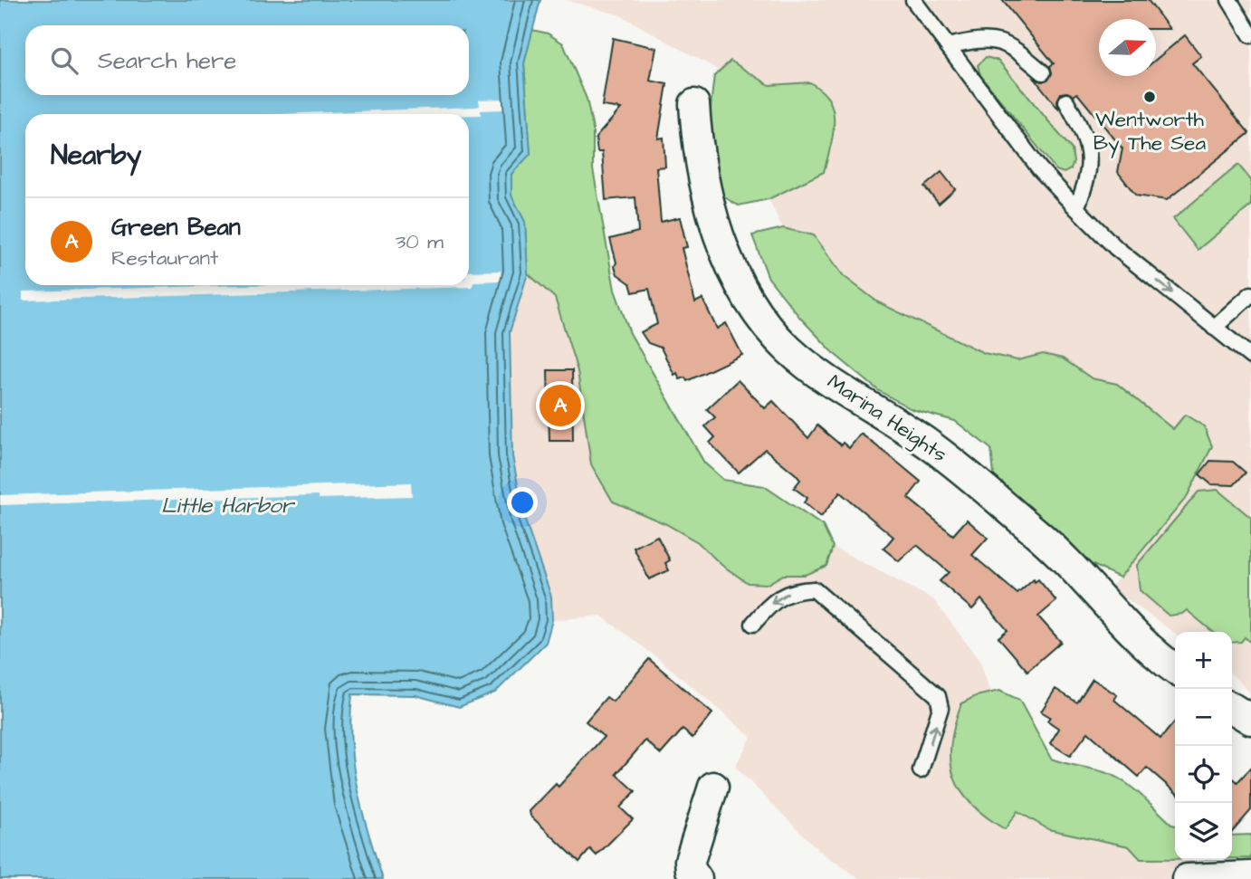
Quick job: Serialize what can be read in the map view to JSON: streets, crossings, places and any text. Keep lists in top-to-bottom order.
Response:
{
  "streets": {
    "street": ["Marina Heights"]
  },
  "water": ["Little Harbor"],
  "places": ["Wentworth By The Sea"],
  "north": "right",
  "page": {
    "search": "Search here",
    "heading": "Nearby",
    "list": [
      {
        "mark": "A",
        "name": "Green Bean",
        "note": "Restaurant",
        "value": "30 m"
      }
    ],
    "pins": "A",
    "map_buttons": ["+", "−"]
  }
}
